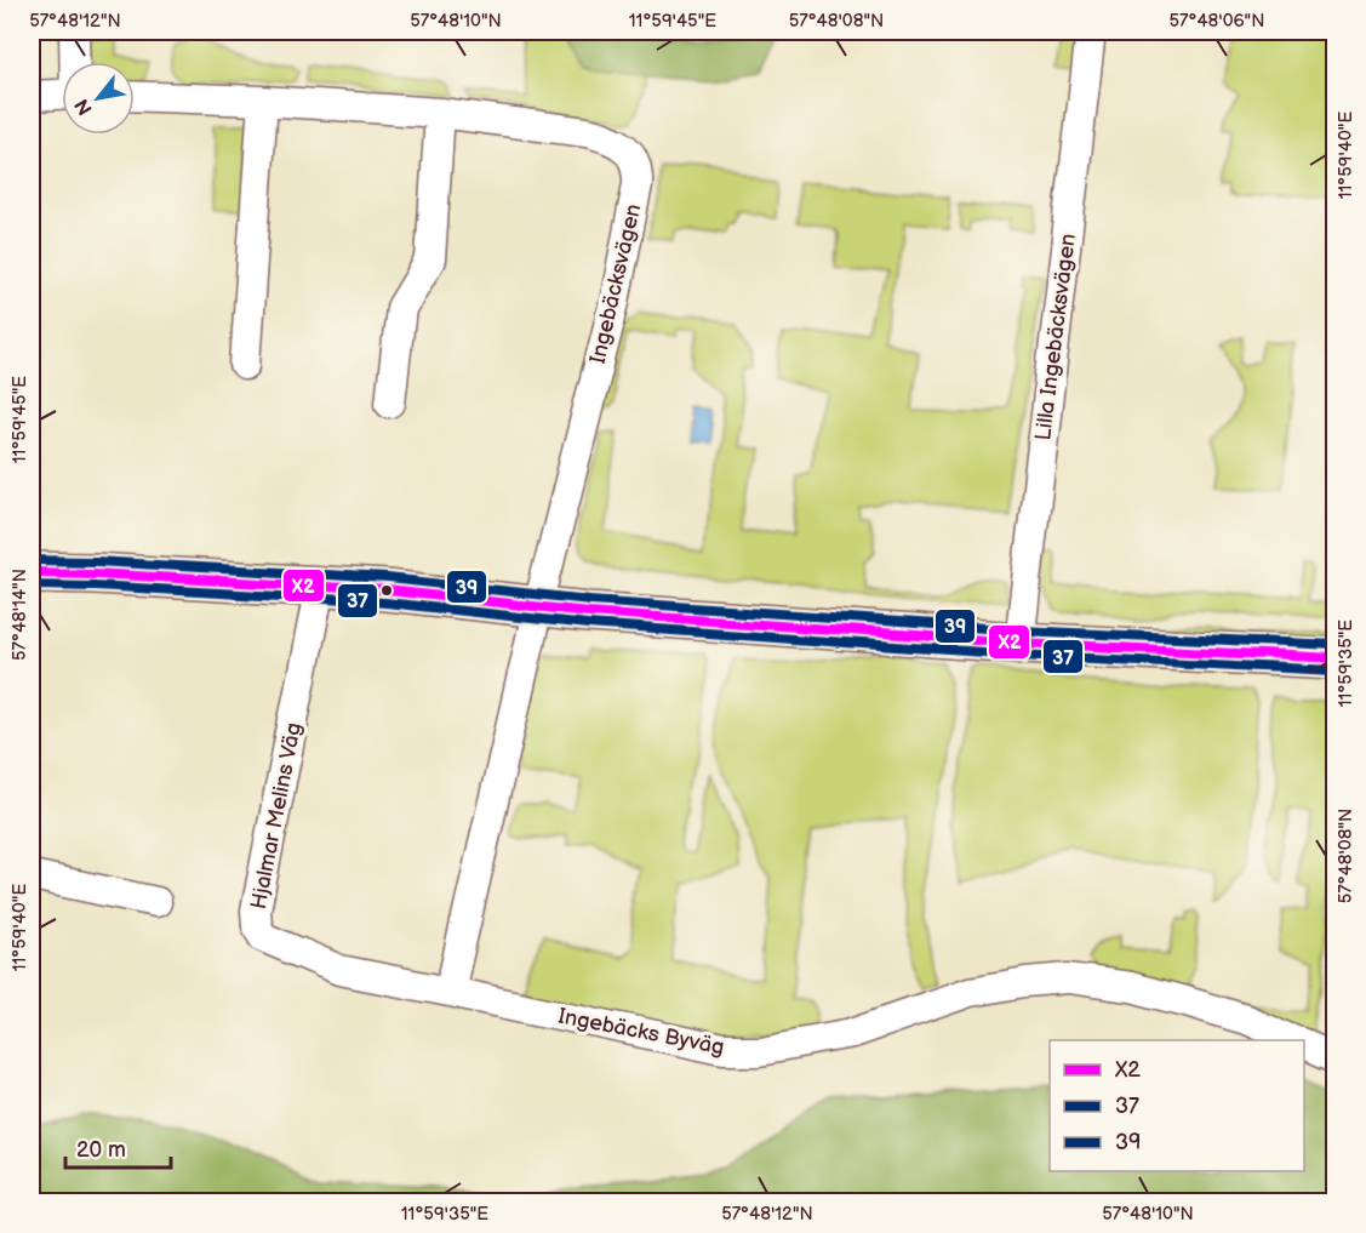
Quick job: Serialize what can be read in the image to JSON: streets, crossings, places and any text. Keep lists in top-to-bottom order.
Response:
{
  "streets": {
    "street": [
      "Ingebäcksvägen",
      "Lilla Ingebäcksvägen",
      "Hjalmar Melins Väg",
      "Ingebäcks Byväg"
    ]
  },
  "crossings": [
    ["Hjalmar Melins Väg", "Ingebäcks Byväg"]
  ],
  "lines": ["transit line 39", "transit line X2", "transit line 37"],
  "legend": ["X2", "37", "39"],
  "scale_bar": "20 m",
  "north": "bottom left",
  "coordinates": [
    "57°48'12\"N",
    "57°48'10\"N",
    "11°59'45\"E",
    "57°48'08\"N",
    "57°48'06\"N",
    "11°59'40\"E",
    "57°48'14\"N",
    "11°59'35\"E"
  ]
}
